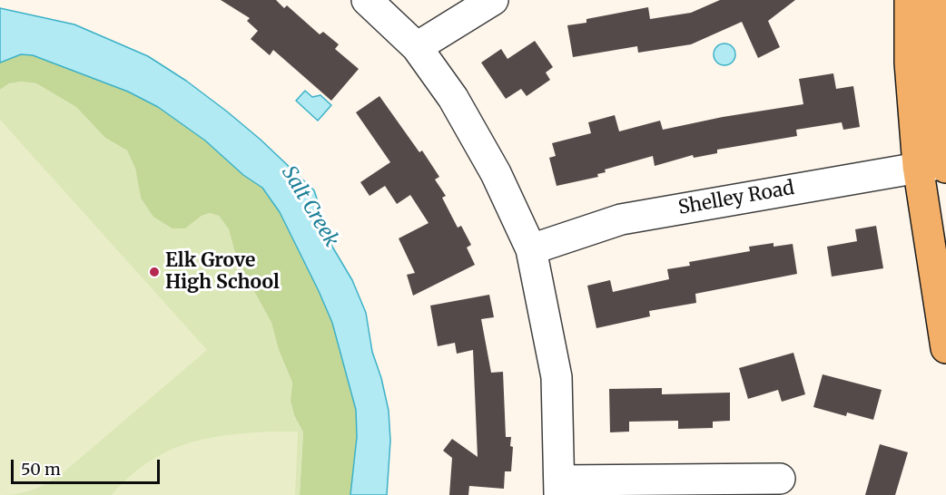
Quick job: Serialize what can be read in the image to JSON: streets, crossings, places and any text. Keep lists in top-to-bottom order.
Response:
{
  "streets": {
    "street": ["Shelley Road"]
  },
  "water": ["Salt Creek"],
  "places": ["Elk Grove High School"],
  "scale_bar": "50 m"
}
